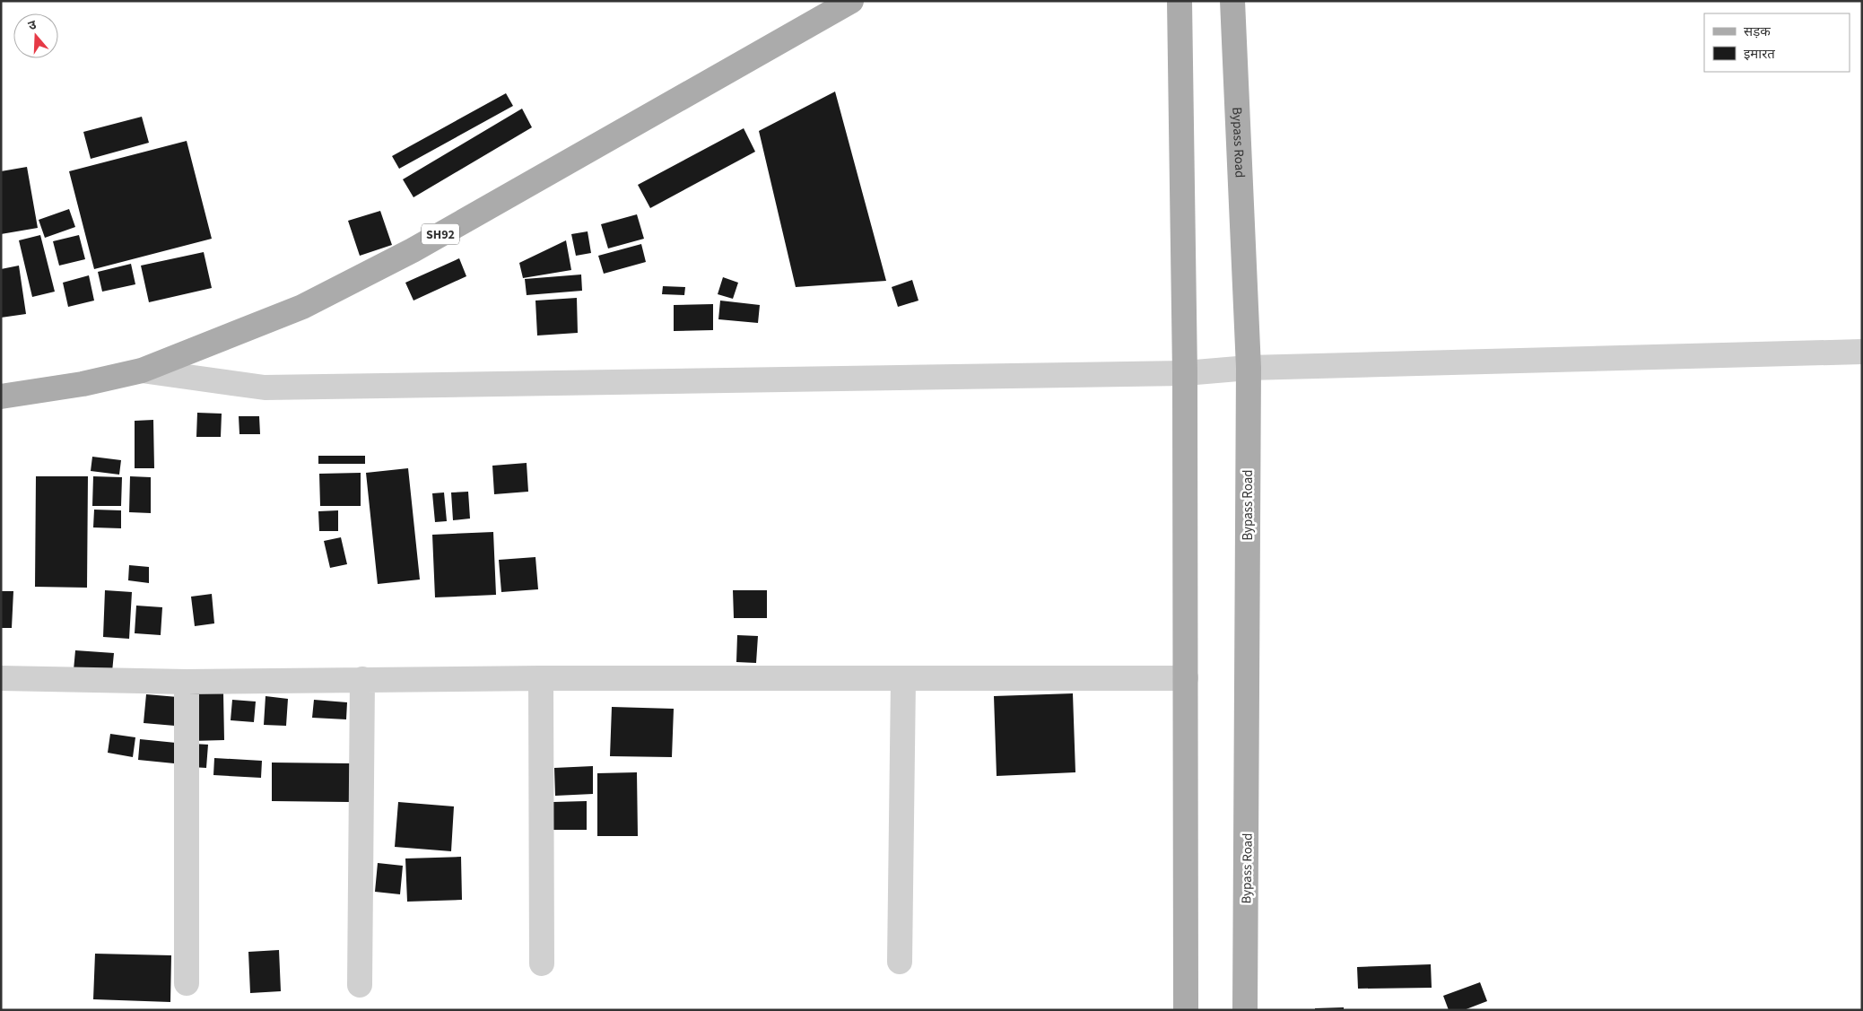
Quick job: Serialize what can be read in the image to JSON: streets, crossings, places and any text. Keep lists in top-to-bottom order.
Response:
{
  "streets": {
    "main road": ["Bypass Road", "SH92"]
  },
  "legend": ["सड़क", "इमारत"],
  "north": "top"
}
